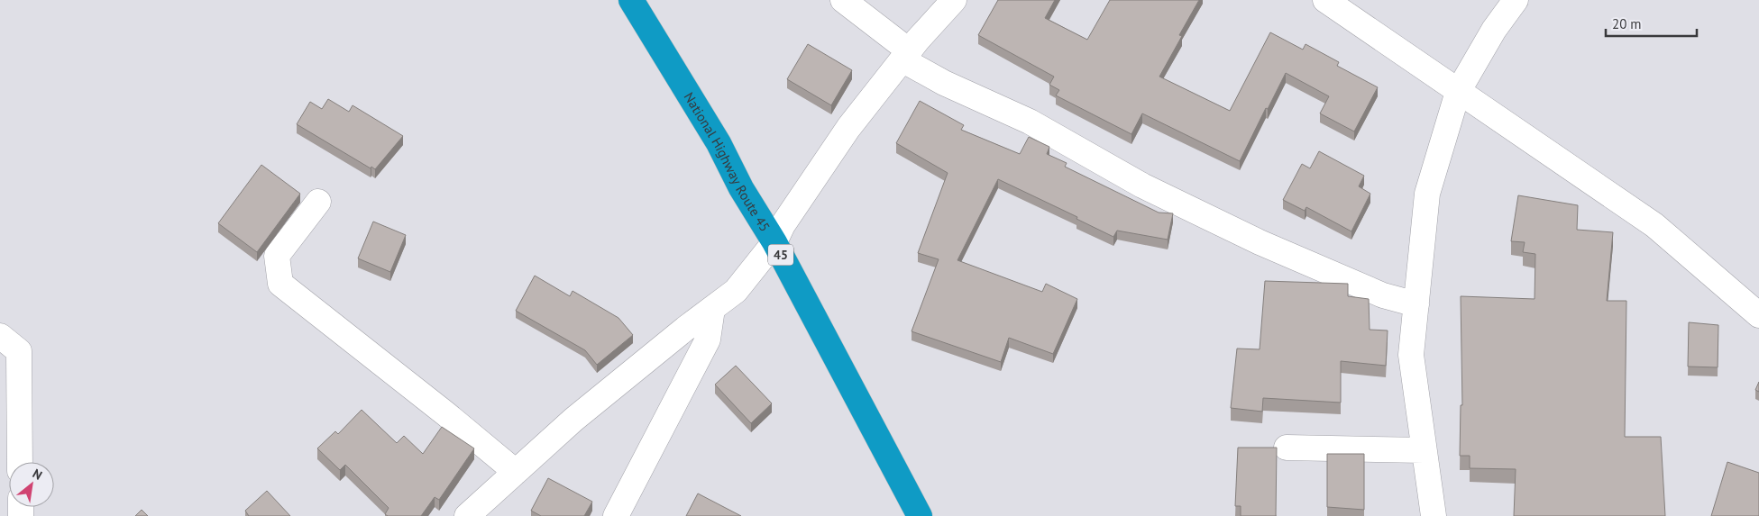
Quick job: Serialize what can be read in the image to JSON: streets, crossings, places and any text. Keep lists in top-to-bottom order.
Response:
{
  "streets": {
    "highway": ["National Highway Route 45", "45"]
  },
  "scale_bar": "20 m",
  "north": "top right"
}
